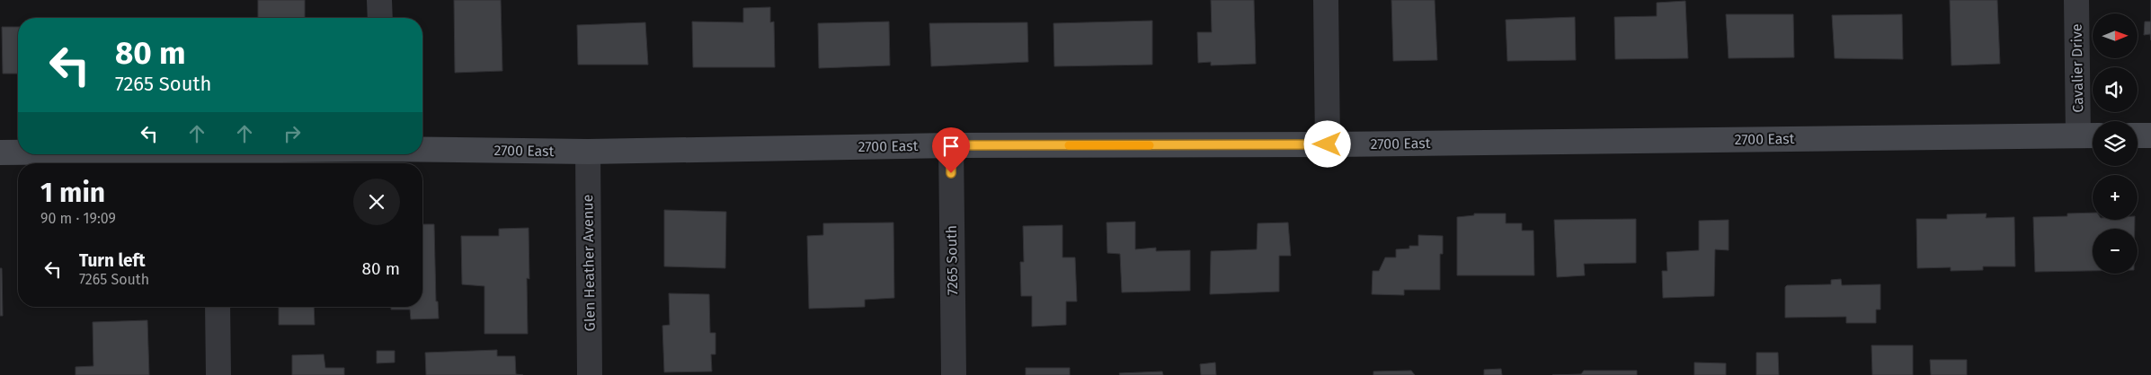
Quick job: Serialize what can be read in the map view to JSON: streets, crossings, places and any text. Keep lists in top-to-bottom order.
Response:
{
  "streets": {
    "street": [
      "Cavalier Drive",
      "2700 East",
      "7265 South",
      "Glen Heather Avenue"
    ]
  },
  "crossings": [
    ["Cavalier Drive", "2700 East"],
    ["2700 East", "7265 South"],
    ["2700 East", "Glen Heather Avenue"]
  ],
  "north": "right",
  "page": {
    "map_buttons": ["+", "−"],
    "turn": ["80 m", "7265 South"],
    "heading": ["1 min", "90 m · 19:09"],
    "list": [
      {
        "name": "Turn left",
        "note": "7265 South",
        "value": "80 m"
      }
    ]
  }
}
